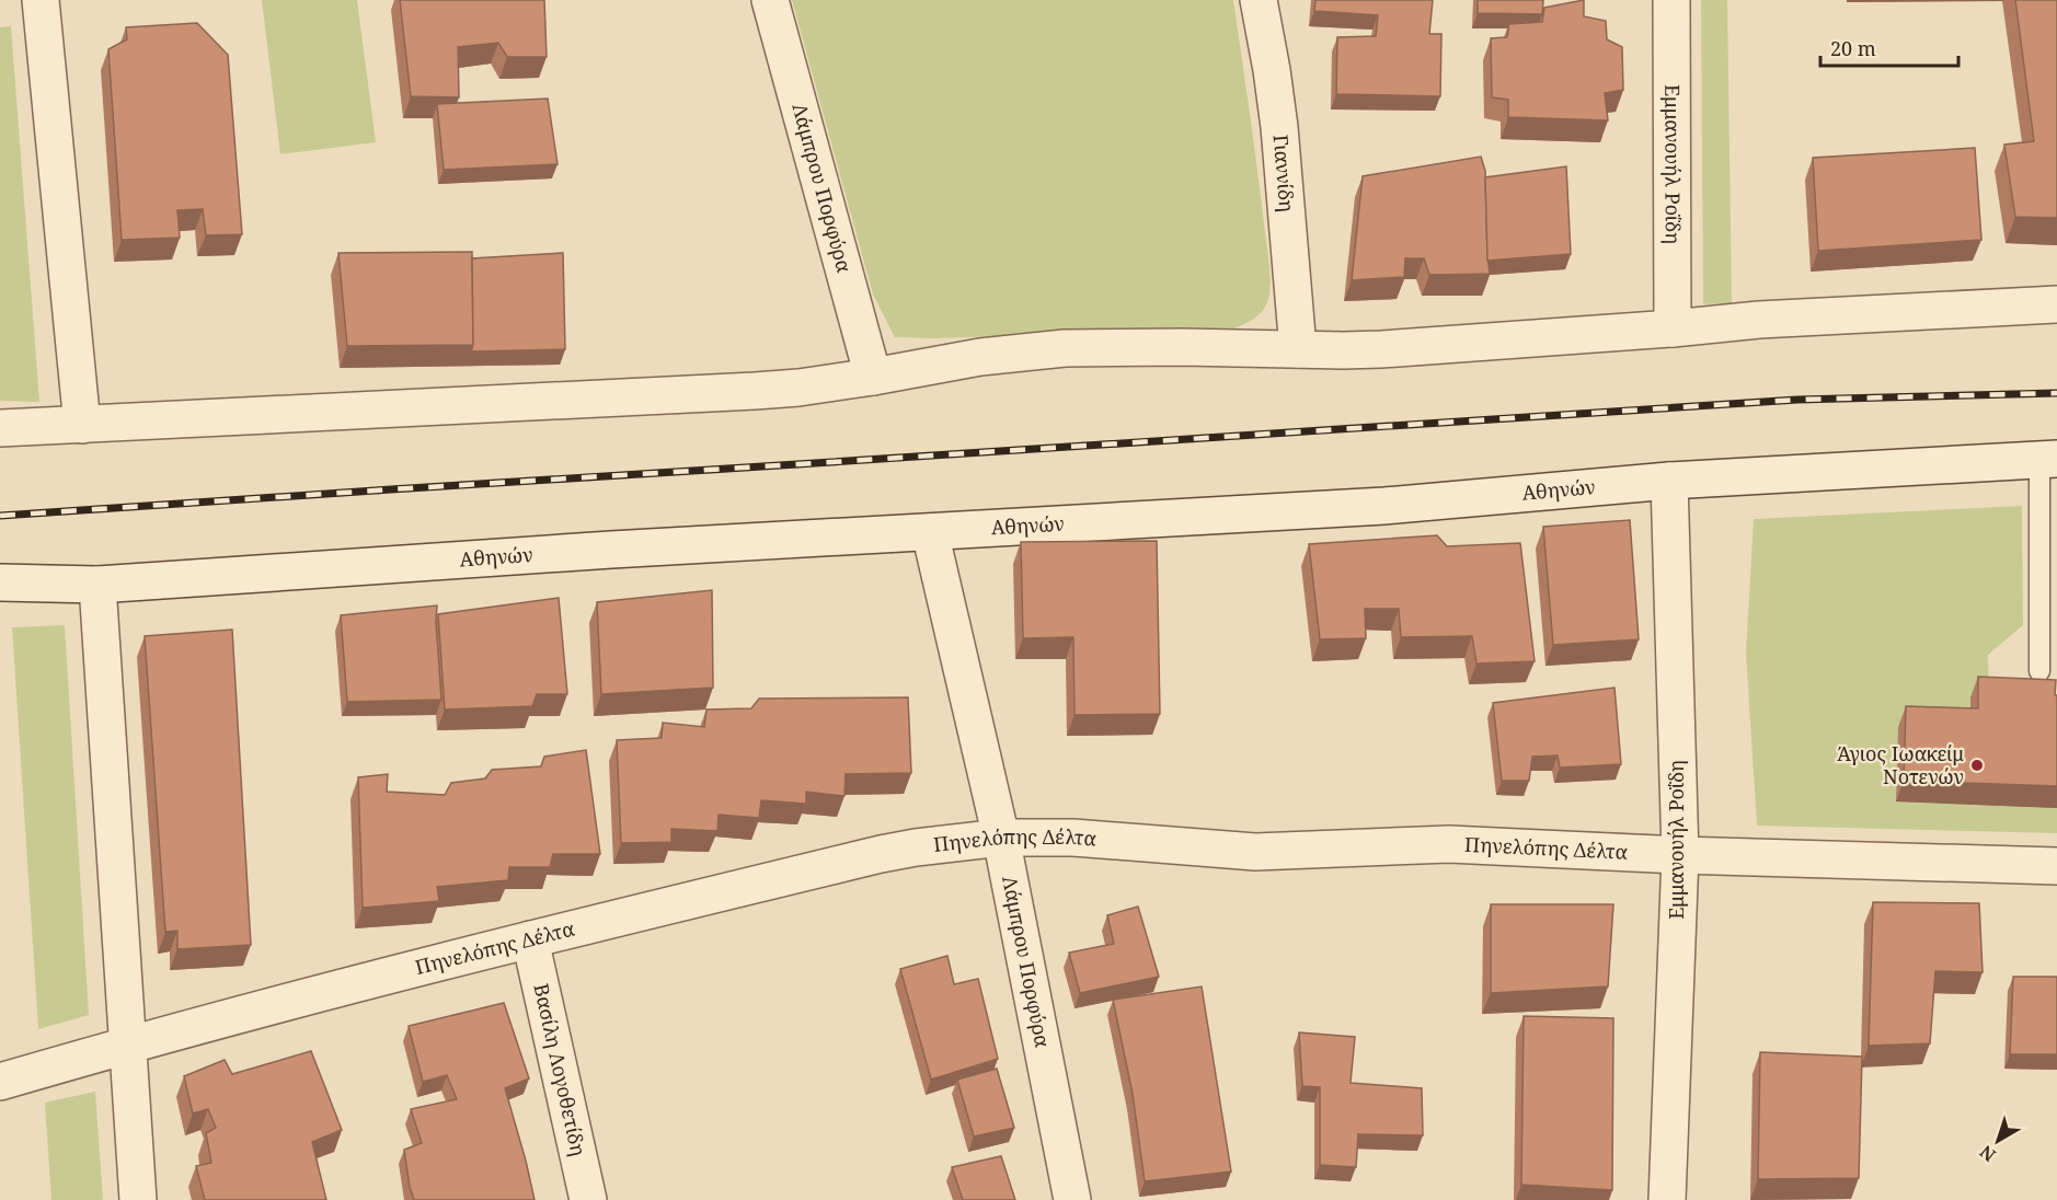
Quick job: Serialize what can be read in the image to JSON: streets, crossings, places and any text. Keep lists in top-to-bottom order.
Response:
{
  "streets": {
    "street": [
      "Εμμανουήλ Ροΐδη",
      "Γιαννίδη",
      "Λάμπρου Πορφύρα",
      "Αθηνών",
      "Πηνελόπης Δέλτα",
      "Βασίλη Λογοθετίδη"
    ]
  },
  "crossings": [
    ["Εμμανουήλ Ροΐδη", "Αθηνών"],
    ["Εμμανουήλ Ροΐδη", "Πηνελόπης Δέλτα"],
    ["Λάμπρου Πορφύρα", "Αθηνών"],
    ["Λάμπρου Πορφύρα", "Πηνελόπης Δέλτα"],
    ["Πηνελόπης Δέλτα", "Βασίλη Λογοθετίδη"]
  ],
  "places": ["Άγιος Ιωακείμ Νοτενών"],
  "scale_bar": "20 m",
  "north": "bottom left"
}
